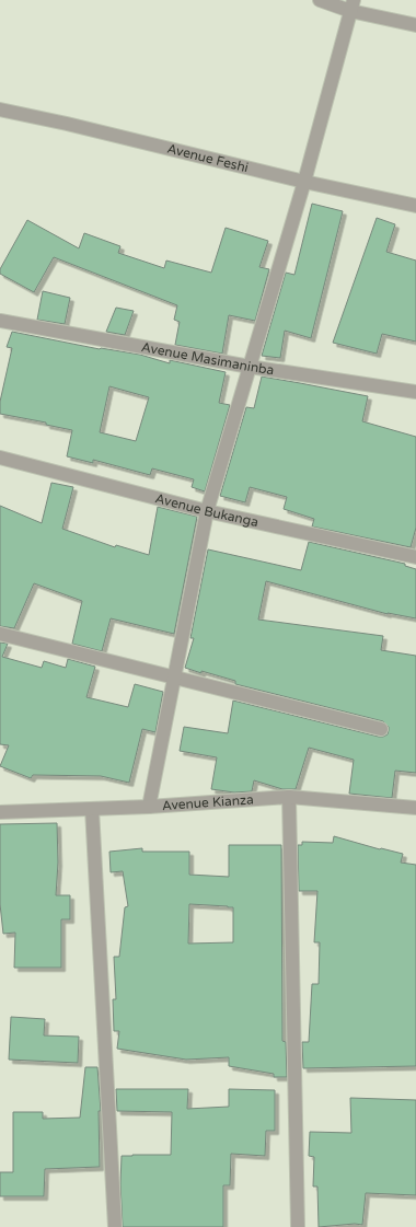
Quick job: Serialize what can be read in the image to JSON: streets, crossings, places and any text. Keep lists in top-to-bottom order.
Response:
{
  "streets": {
    "street": [
      "Avenue Feshi",
      "Avenue Masimaninba",
      "Avenue Bukanga",
      "Avenue Kianza"
    ]
  }
}
